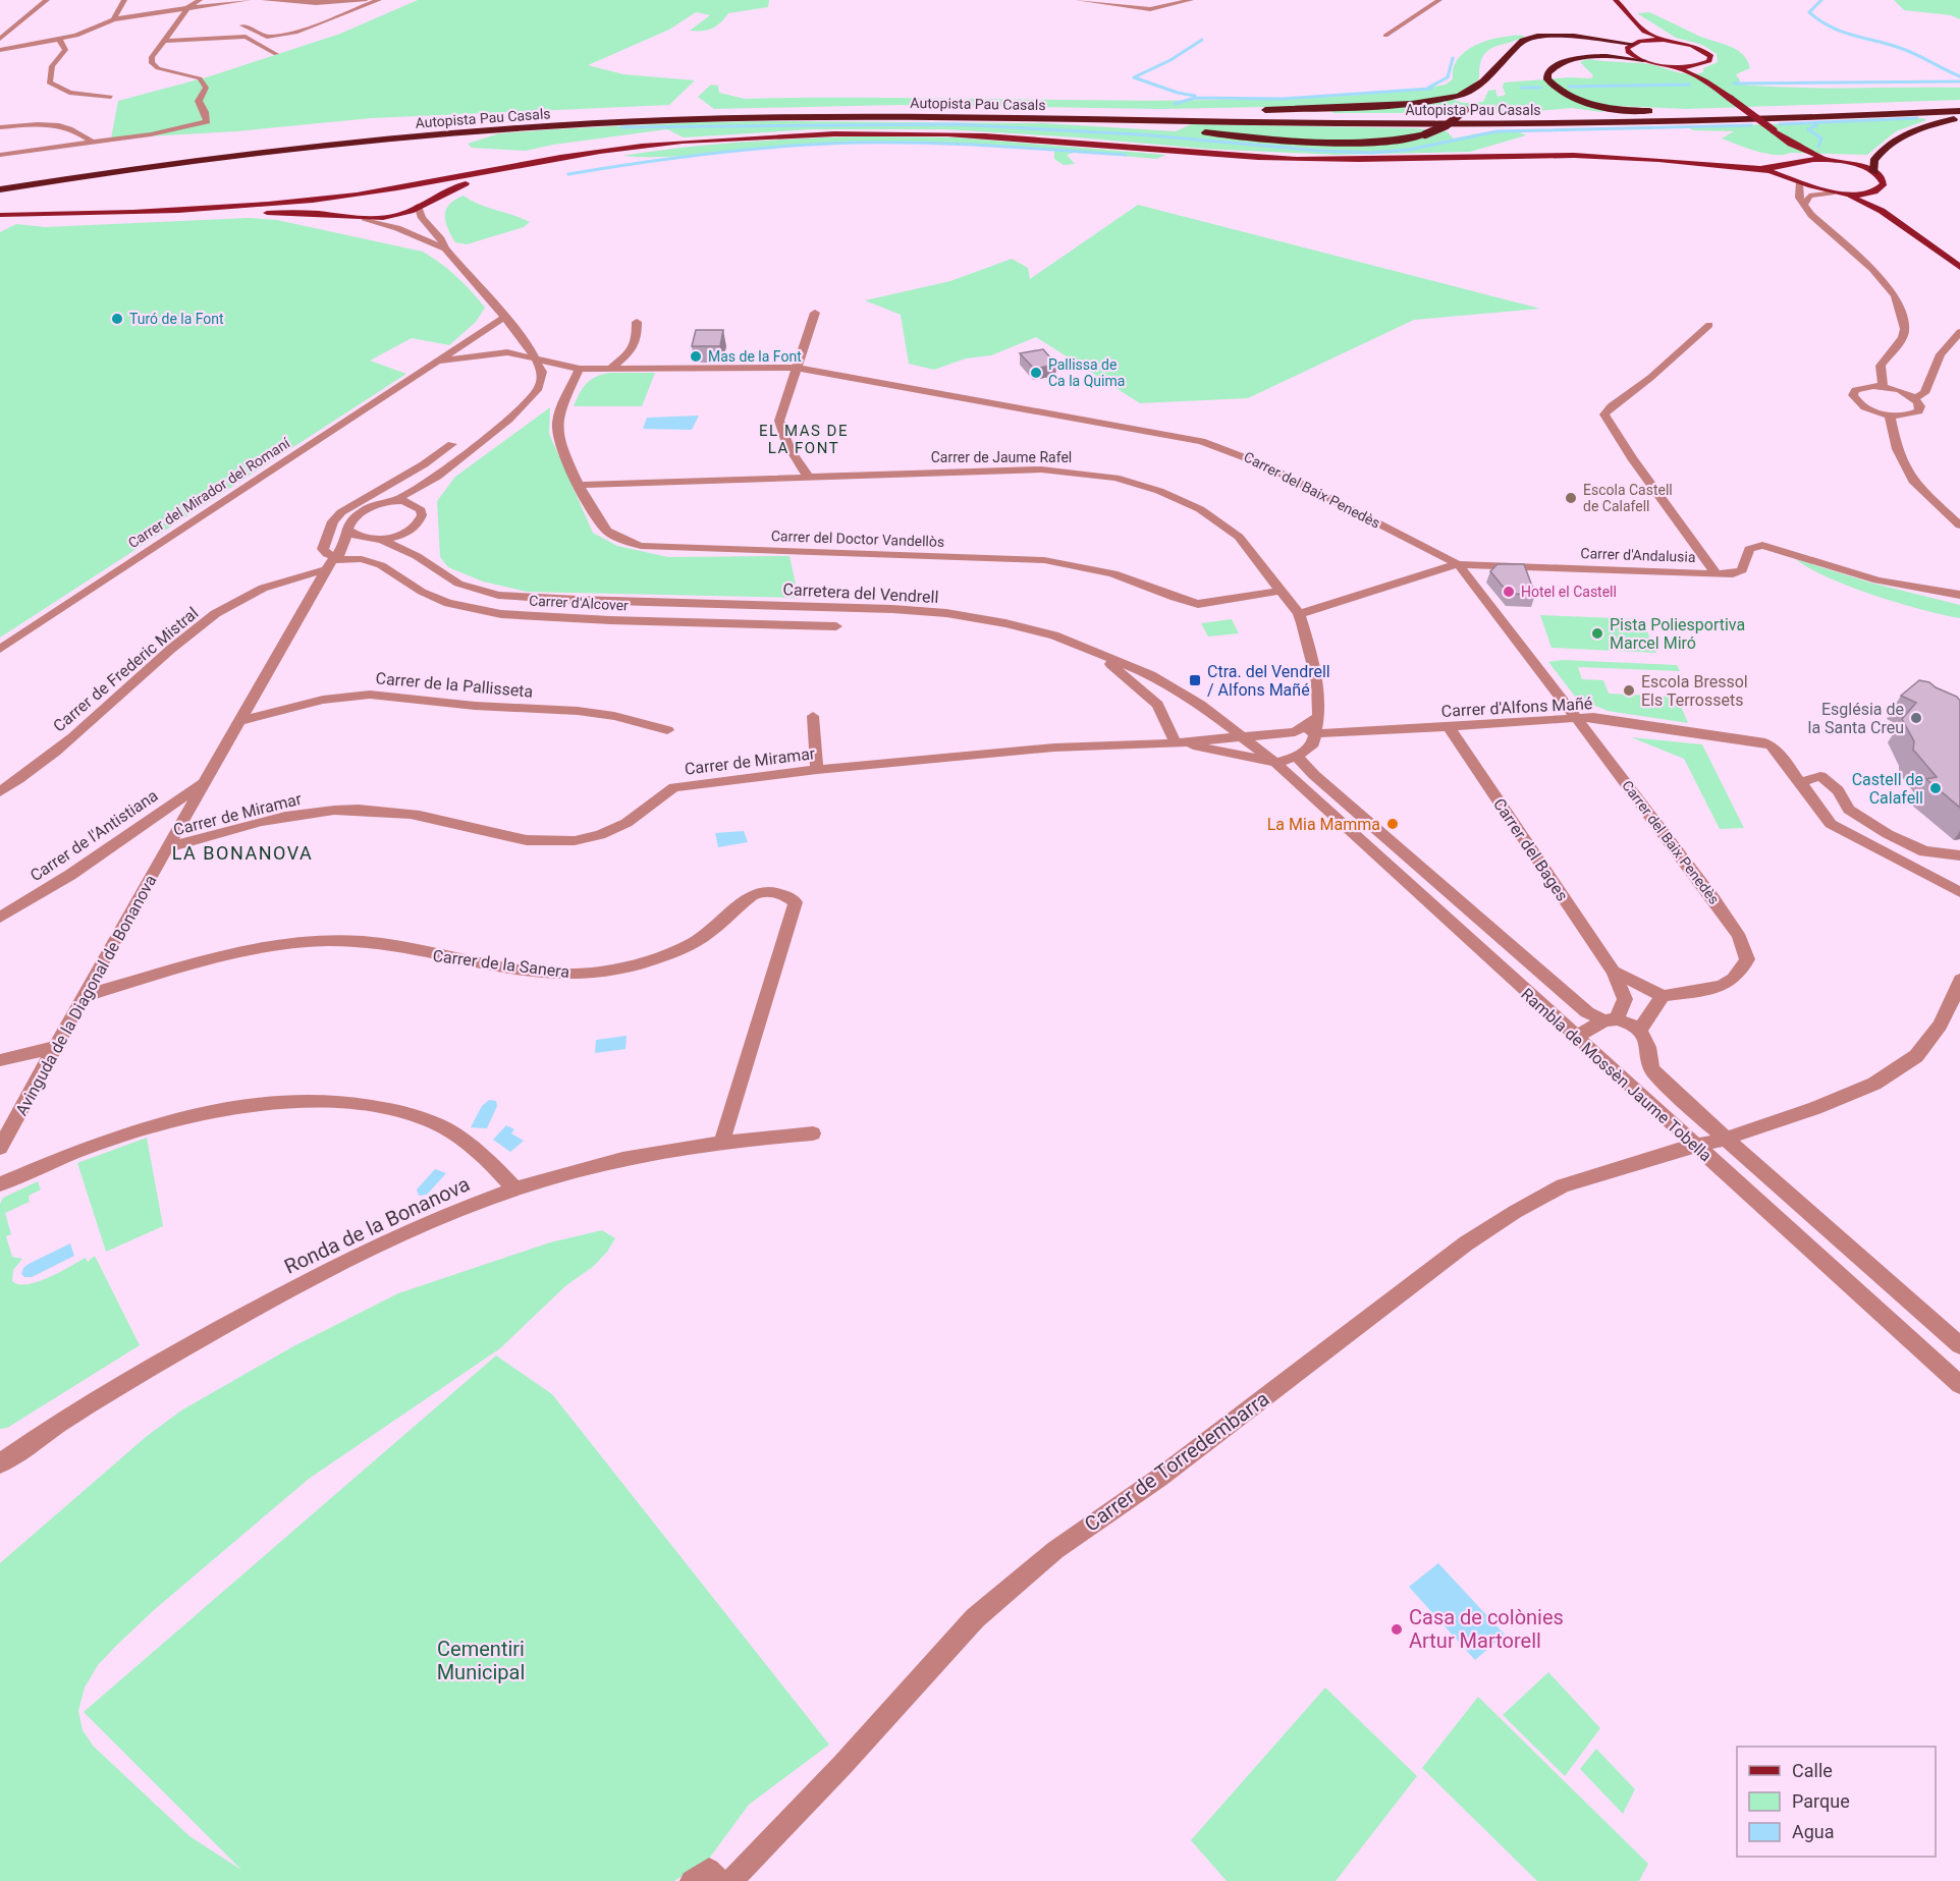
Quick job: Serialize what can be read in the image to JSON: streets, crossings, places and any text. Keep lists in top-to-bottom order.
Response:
{
  "streets": {
    "highway": ["Autopista Pau Casals"],
    "street": [
      "Carrer de Jaume Rafel",
      "Carrer del Baix Penedès",
      "Carrer del Mirador del Romaní",
      "Carrer del Doctor Vandellòs",
      "Carrer d'Andalusia",
      "Carretera del Vendrell",
      "Carrer d'Alcover",
      "Carrer de Frederic Mistral",
      "Carrer de la Pallisseta",
      "Carrer d'Alfons Mañé",
      "Carrer de Miramar",
      "Carrer de l'Antistiana",
      "Carrer del Bages",
      "Carrer de la Sanera",
      "Avinguda de la Diagonal de Bonanova",
      "Rambla de Mossèn Jaume Tobella",
      "Ronda de la Bonanova",
      "Carrer de Torredembarra"
    ]
  },
  "crossings": [
    ["Carrer de Jaume Rafel", "Carrer del Doctor Vandellòs"],
    ["Carrer de Jaume Rafel", "Carrer d'Andalusia"],
    ["Carrer de Jaume Rafel", "Carrer d'Alfons Mañé"],
    ["Carrer del Baix Penedès", "Carrer del Mirador del Romaní"],
    ["Carrer del Baix Penedès", "Carrer del Doctor Vandellòs"],
    ["Carrer del Baix Penedès", "Carrer d'Andalusia"],
    ["Carrer del Baix Penedès", "Carrer d'Alfons Mañé"],
    ["Carrer del Baix Penedès", "Carrer del Bages"],
    ["Carretera del Vendrell", "Carrer d'Alfons Mañé"],
    ["Carretera del Vendrell", "Avinguda de la Diagonal de Bonanova"],
    ["Carretera del Vendrell", "Rambla de Mossèn Jaume Tobella"],
    ["Carrer d'Alcover", "Carrer de Frederic Mistral"],
    ["Carrer d'Alcover", "Avinguda de la Diagonal de Bonanova"],
    ["Carrer de Frederic Mistral", "Avinguda de la Diagonal de Bonanova"],
    ["Carrer de la Pallisseta", "Avinguda de la Diagonal de Bonanova"],
    ["Carrer d'Alfons Mañé", "Carrer de Miramar"],
    ["Carrer d'Alfons Mañé", "Carrer del Bages"],
    ["Carrer de Miramar", "Avinguda de la Diagonal de Bonanova"],
    ["Carrer de l'Antistiana", "Avinguda de la Diagonal de Bonanova"],
    ["Carrer del Bages", "Rambla de Mossèn Jaume Tobella"],
    ["Carrer de la Sanera", "Avinguda de la Diagonal de Bonanova"],
    ["Carrer de la Sanera", "Ronda de la Bonanova"],
    ["Rambla de Mossèn Jaume Tobella", "Carrer de Torredembarra"]
  ],
  "districts": ["EL MAS DE LA FONT", "LA BONANOVA"],
  "parks": ["Cementiri Municipal"],
  "places": {
    "other": [
      "Turó de la Font",
      "Mas de la Font",
      "Pallissa de Ca la Quima",
      "Escola Castell de Calafell",
      "Hotel el Castell",
      "Pista Poliesportiva Marcel Miró",
      "Escola Bressol Els Terrossets",
      "Església de la Santa Creu",
      "Castell de Calafell",
      "La Mia Mamma",
      "Casa de colònies Artur Martorell"
    ],
    "transit": ["Ctra. del Vendrell / Alfons Mañé"]
  },
  "legend": ["Calle", "Parque", "Agua"]
}
